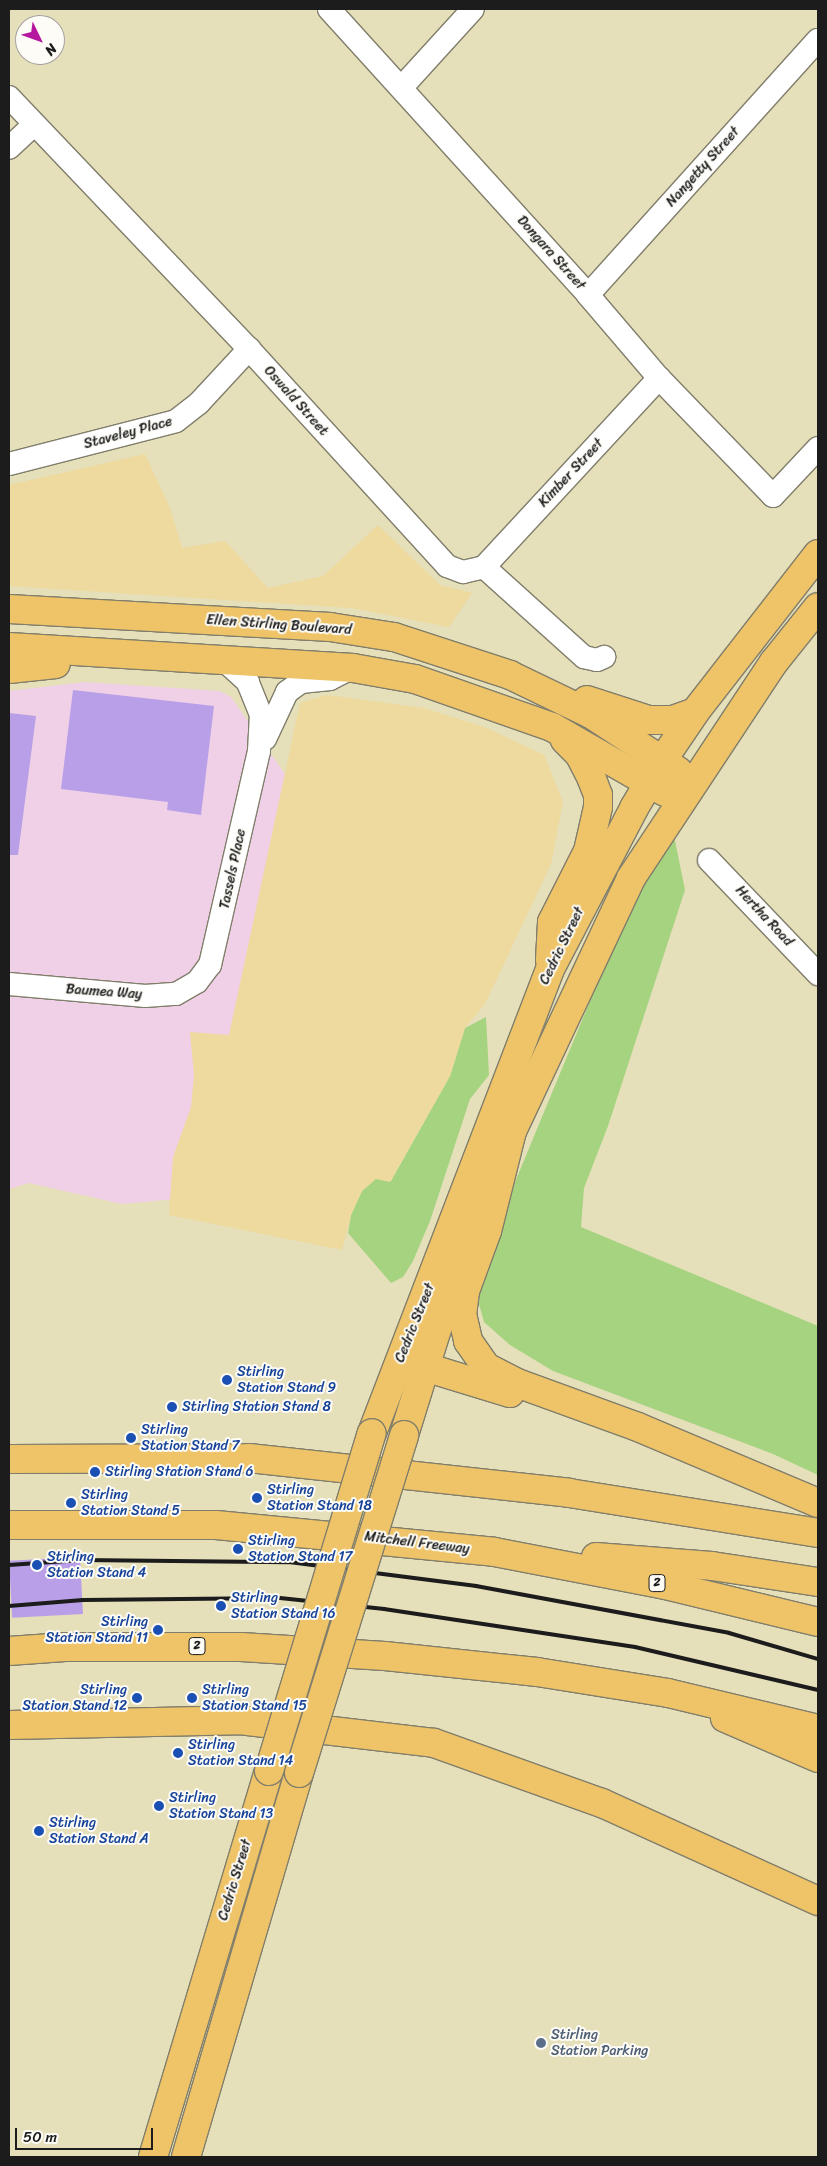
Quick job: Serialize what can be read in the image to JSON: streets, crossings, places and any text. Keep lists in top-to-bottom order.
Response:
{
  "streets": {
    "main road": [
      "Ellen Stirling Boulevard",
      "Cedric Street",
      "Mitchell Freeway",
      "2"
    ],
    "street": [
      "Nangetty Street",
      "Dongara Street",
      "Oswald Street",
      "Staveley Place",
      "Kimber Street",
      "Tassels Place",
      "Hertha Road",
      "Baumea Way"
    ]
  },
  "crossings": [
    ["Nangetty Street", "Dongara Street"],
    ["Dongara Street", "Kimber Street"],
    ["Oswald Street", "Staveley Place"],
    ["Oswald Street", "Kimber Street"],
    ["Ellen Stirling Boulevard", "Tassels Place"],
    ["Ellen Stirling Boulevard", "Cedric Street"],
    ["Tassels Place", "Baumea Way"]
  ],
  "places": [
    "Stirling Station Stand 9",
    "Stirling Station Stand 8",
    "Stirling Station Stand 7",
    "Stirling Station Stand 6",
    "Stirling Station Stand 18",
    "Stirling Station Stand 5",
    "Stirling Station Stand 17",
    "Stirling Station Stand 4",
    "Stirling Station Stand 16",
    "Stirling Station Stand 11",
    "Stirling Station Stand 12",
    "Stirling Station Stand 15",
    "Stirling Station Stand 14",
    "Stirling Station Stand 13",
    "Stirling Station Stand A",
    "Stirling Station Parking"
  ],
  "scale_bar": "50 m",
  "north": "bottom right"
}
